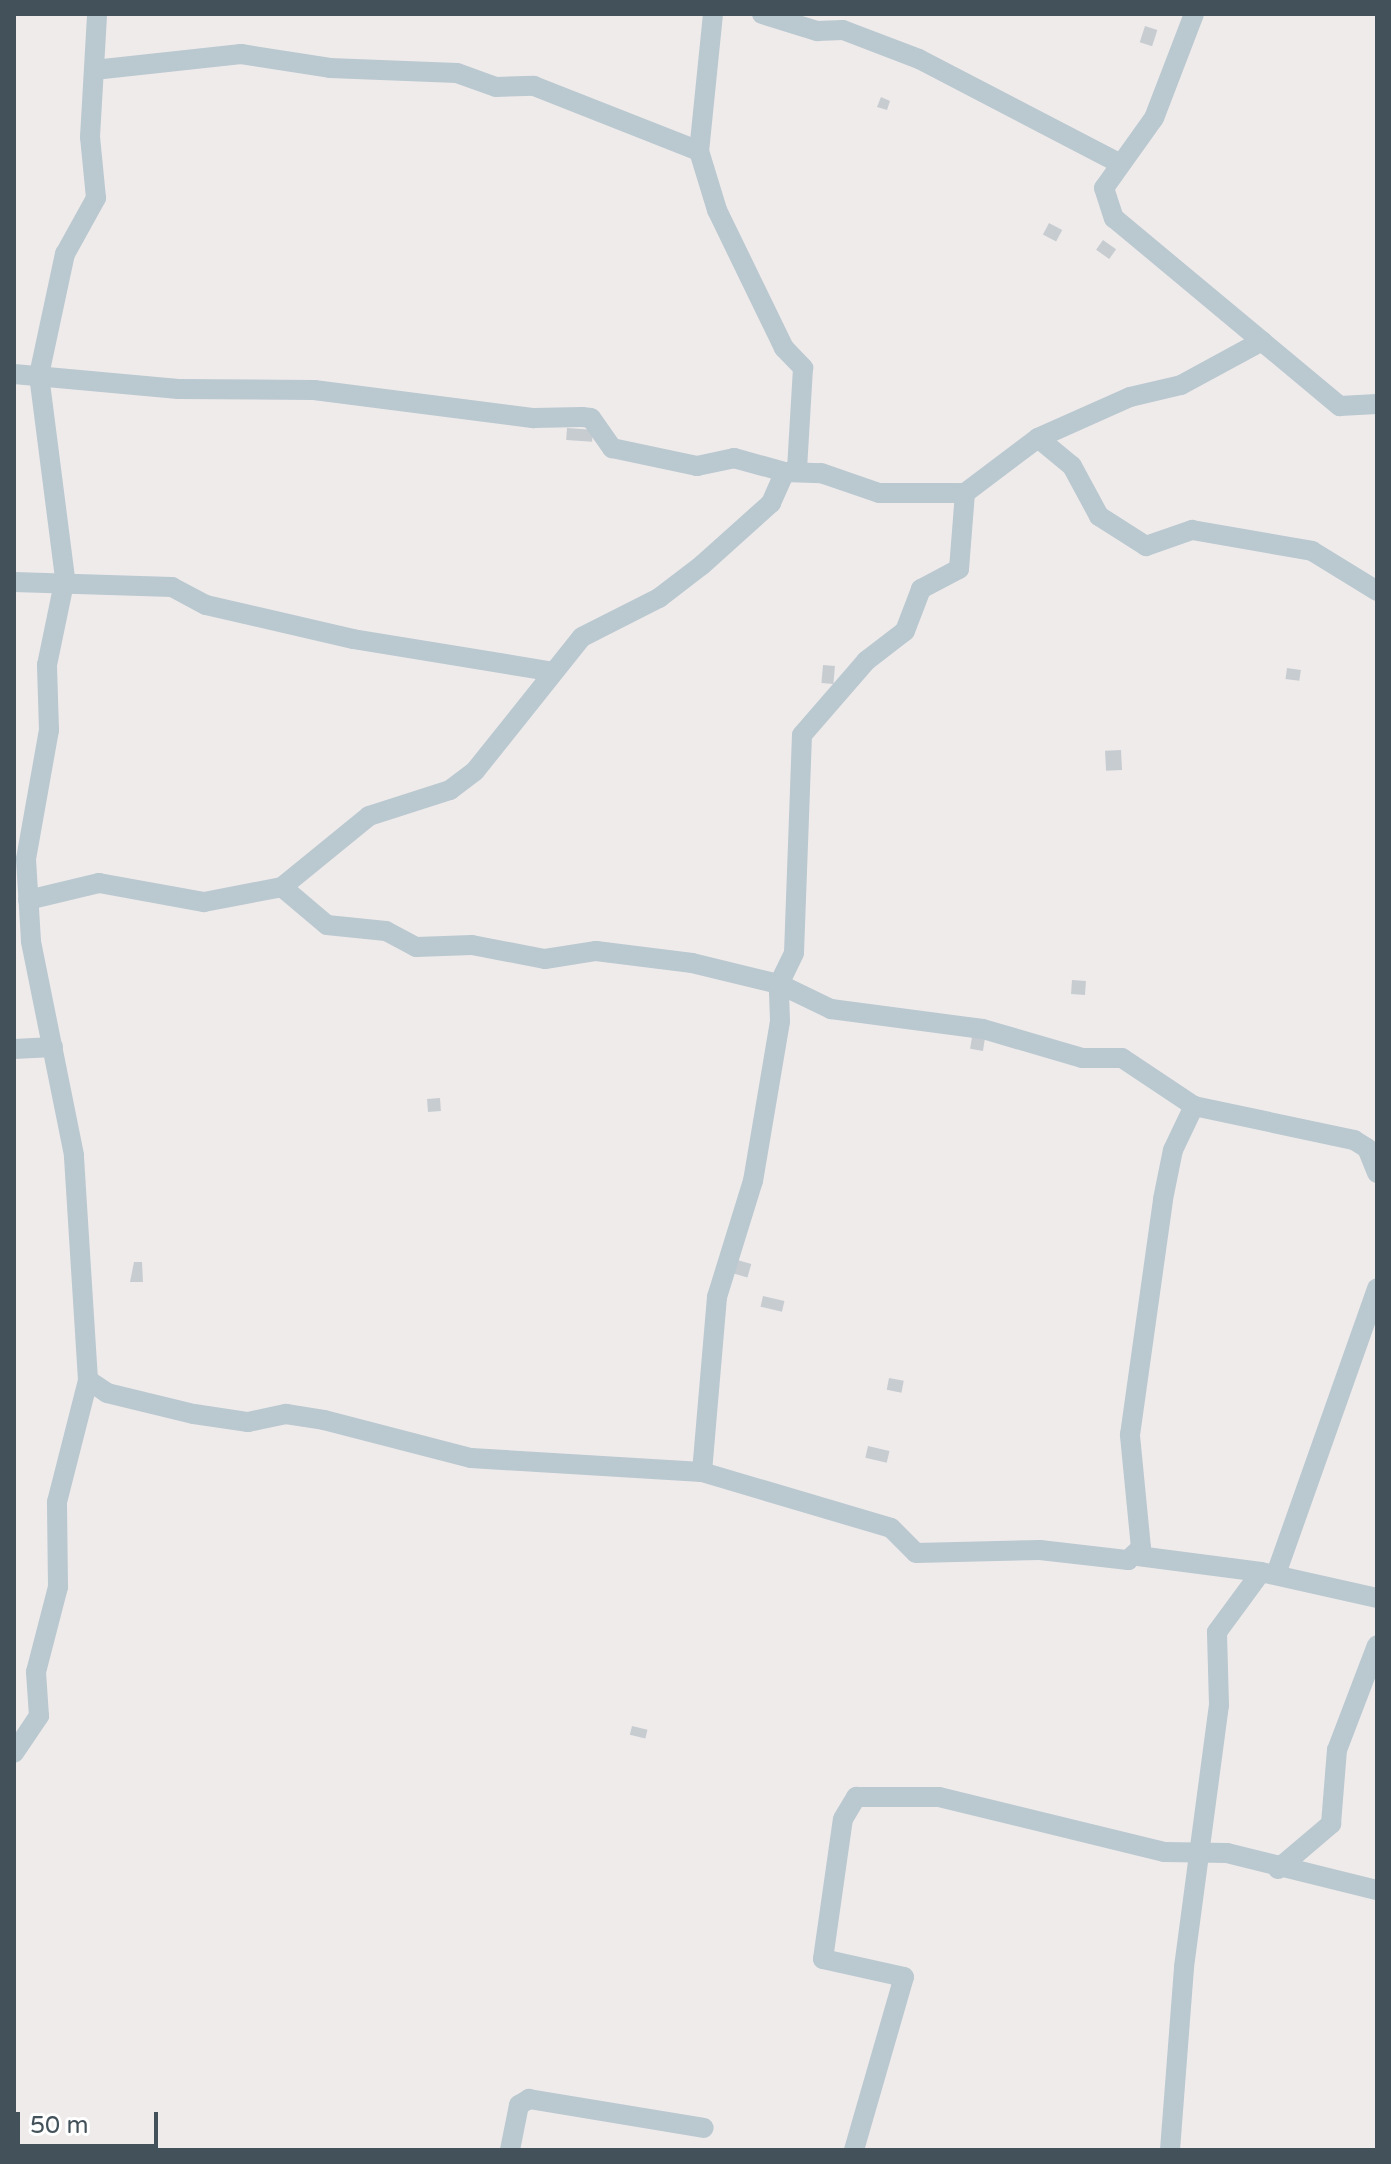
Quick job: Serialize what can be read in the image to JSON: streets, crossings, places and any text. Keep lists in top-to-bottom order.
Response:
{
  "scale_bar": "50 m"
}
